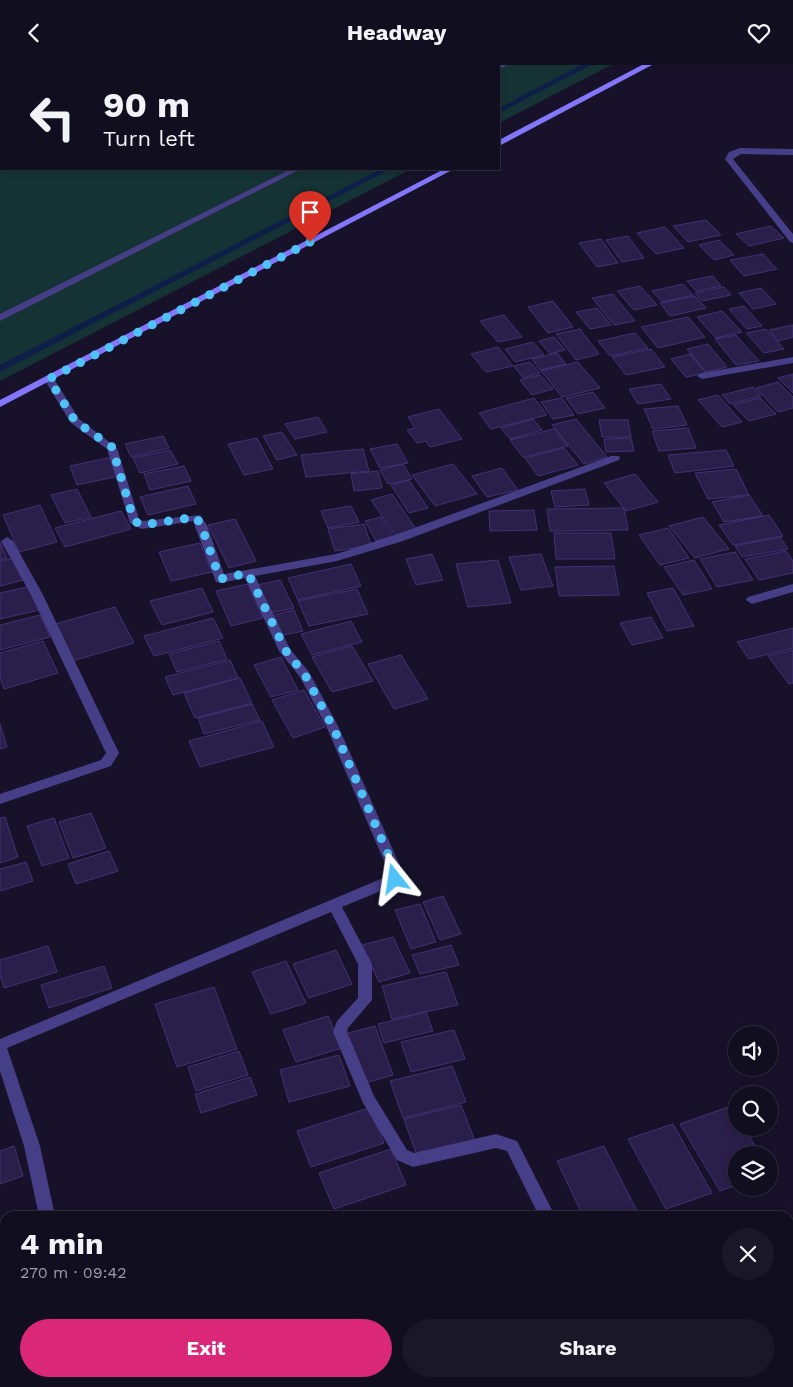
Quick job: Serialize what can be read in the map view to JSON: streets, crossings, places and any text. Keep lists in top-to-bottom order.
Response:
{
  "page": {
    "header": "Headway",
    "turn": ["90 m", "Turn left"],
    "heading": ["4 min", "270 m · 09:42"],
    "buttons": ["Exit", "Share"]
  }
}
